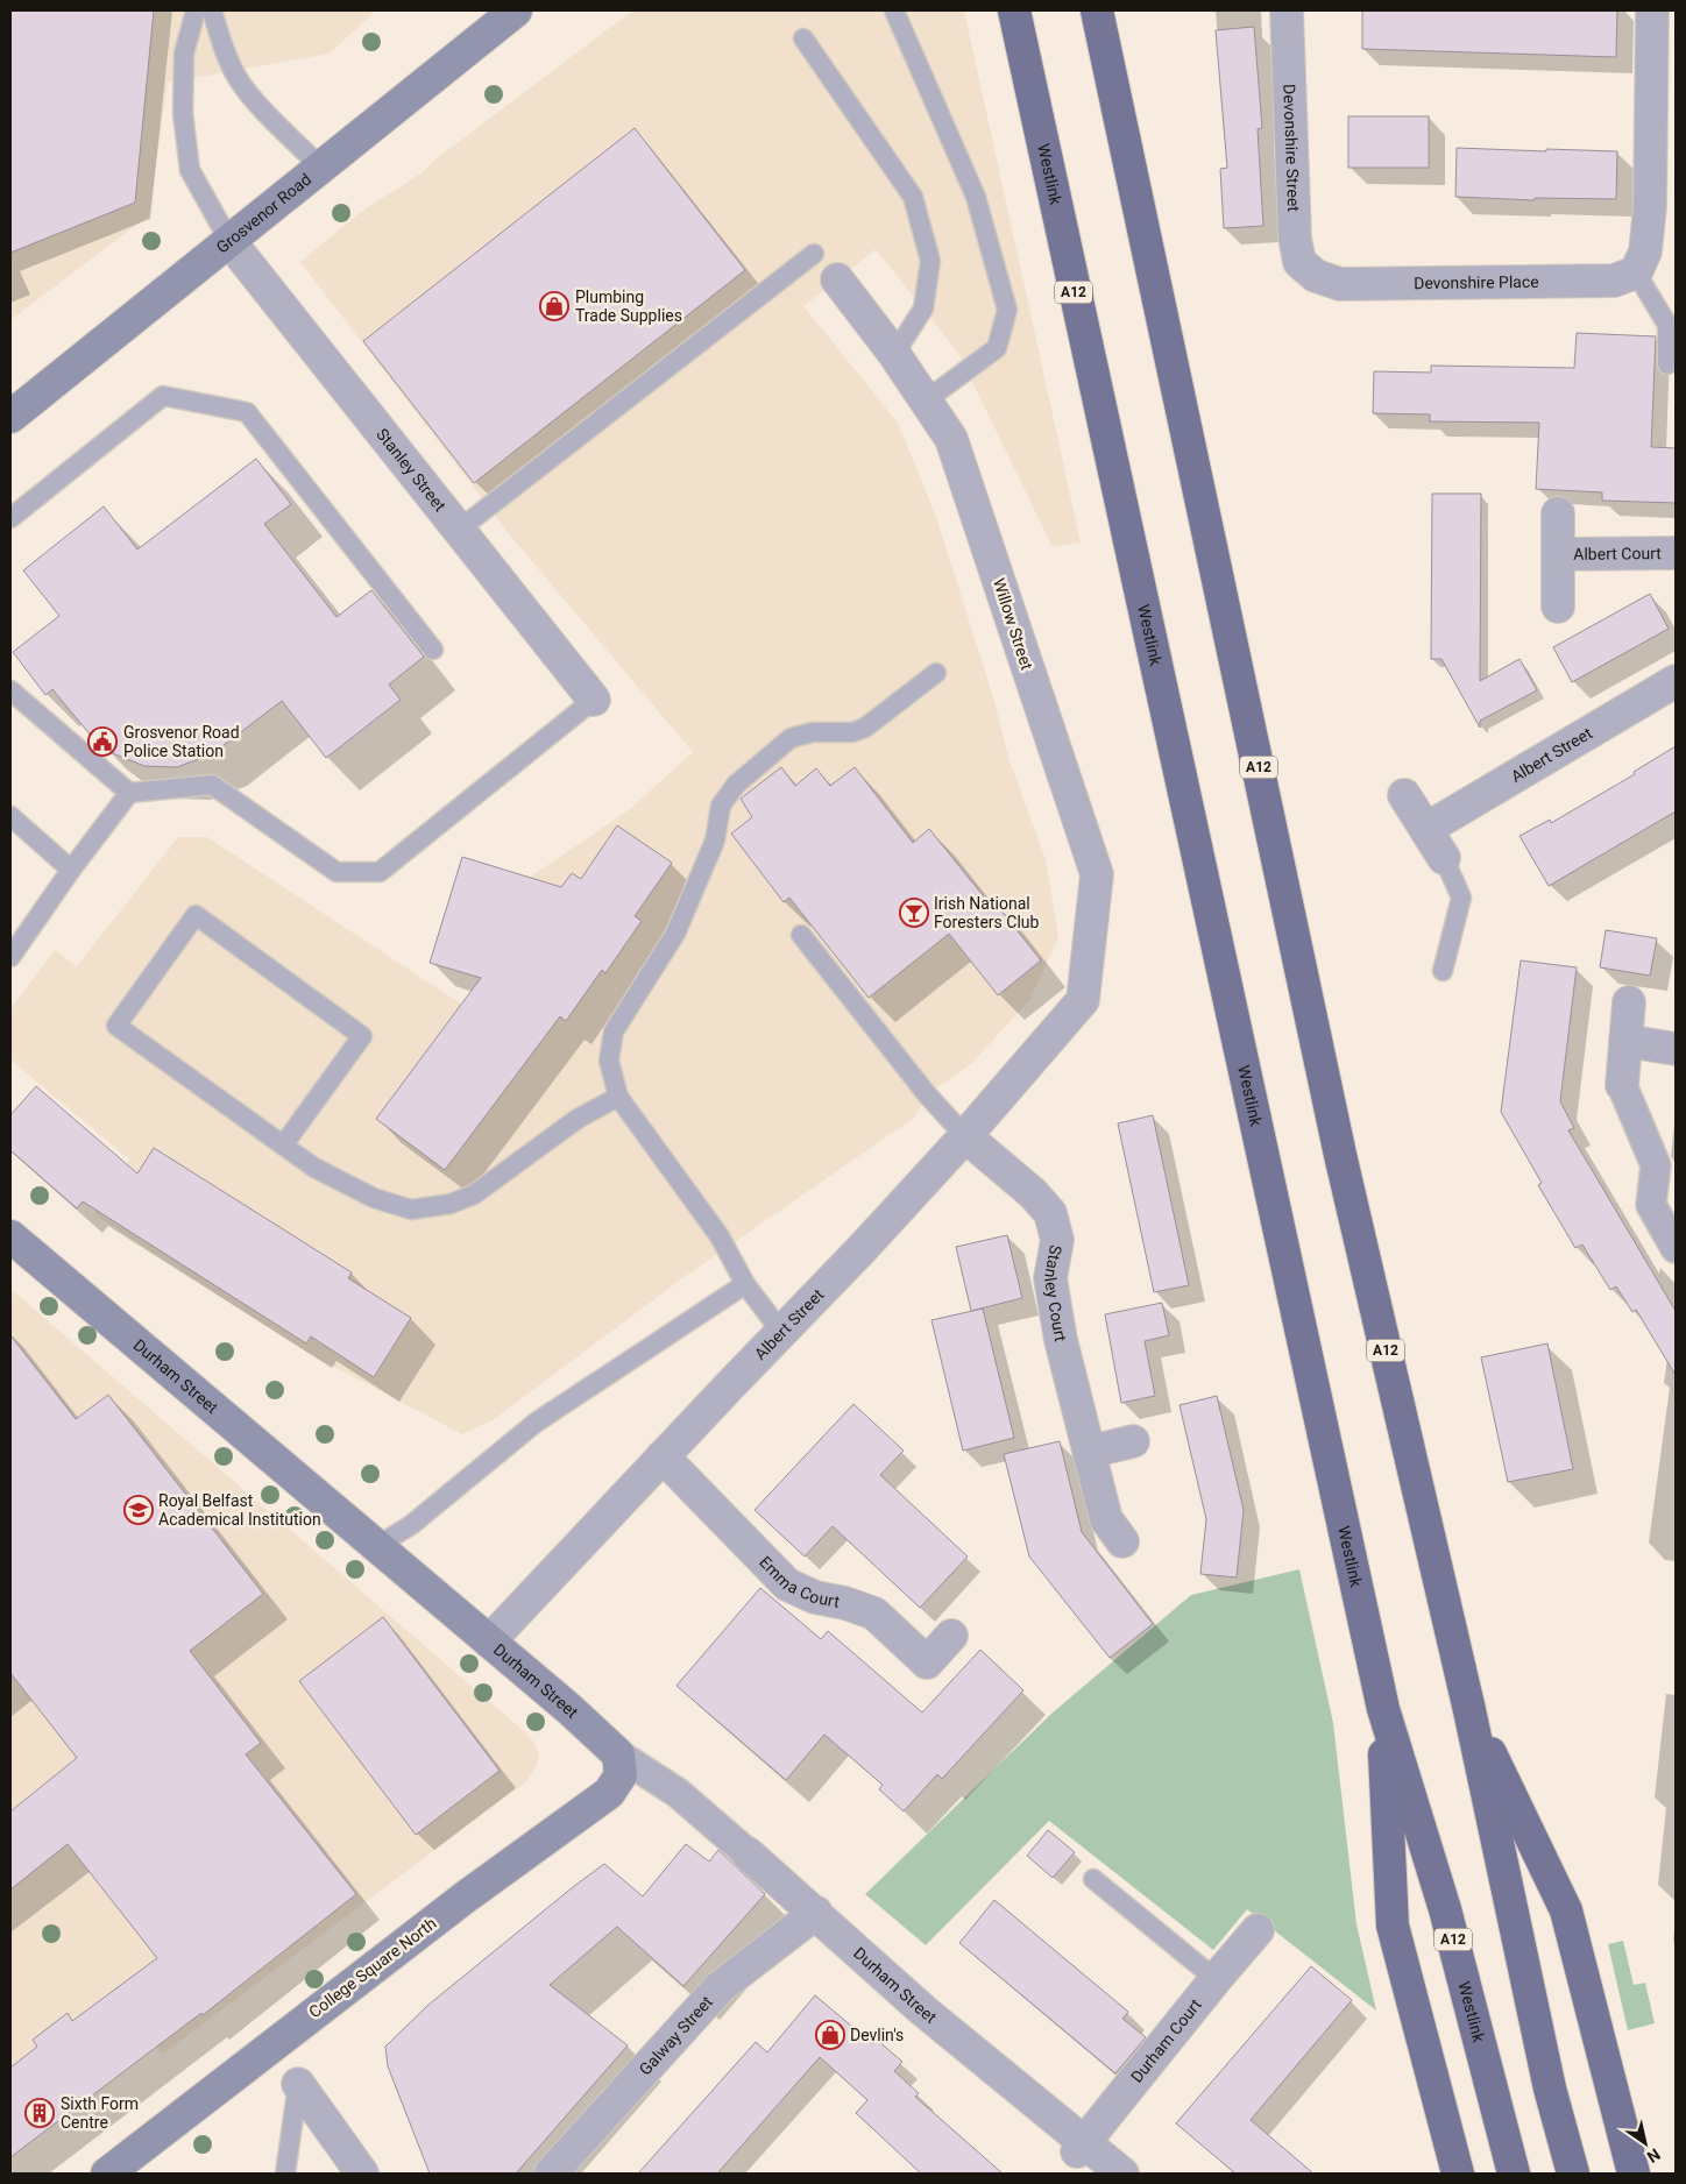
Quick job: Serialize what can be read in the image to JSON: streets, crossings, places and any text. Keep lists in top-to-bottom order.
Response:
{
  "streets": {
    "highway": ["Westlink", "A12"],
    "main road": ["Grosvenor Road", "Durham Street", "College Square North"],
    "street": [
      "Devonshire Street",
      "Devonshire Place",
      "Stanley Street",
      "Albert Court",
      "Willow Street",
      "Albert Street",
      "Stanley Court",
      "Emma Court",
      "Galway Street",
      "Durham Court"
    ]
  },
  "crossings": [
    ["Devonshire Street", "Devonshire Place"],
    ["Grosvenor Road", "Stanley Street"],
    ["Willow Street", "Albert Street"],
    ["Albert Street", "Stanley Court"],
    ["Albert Street", "Durham Street"],
    ["Albert Street", "Emma Court"],
    ["Durham Street", "College Square North"],
    ["Durham Street", "Galway Street"],
    ["Durham Street", "Durham Court"]
  ],
  "places": {
    "shop": ["Plumbing Trade Supplies", "Devlin's"],
    "public building": ["Grosvenor Road Police Station"],
    "bar": ["Irish National Foresters Club"],
    "school or university": ["Royal Belfast Academical Institution"],
    "building": ["Sixth Form Centre"]
  },
  "north": "bottom right"
}
